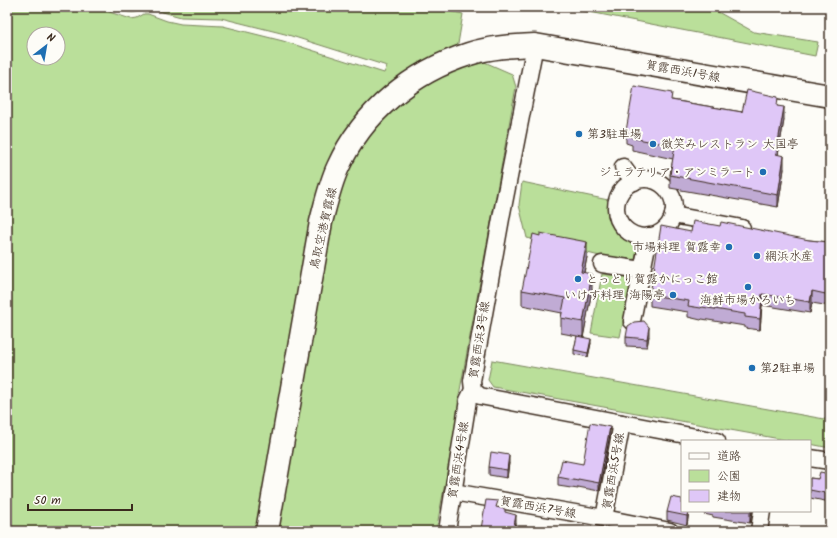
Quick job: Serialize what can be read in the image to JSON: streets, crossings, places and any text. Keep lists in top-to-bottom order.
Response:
{
  "streets": {
    "main road": ["賀露西浜1号線", "鳥取空港賀露線"],
    "street": [
      "賀露西浜3号線",
      "賀露西浜4号線",
      "賀露西浜5号線",
      "賀露西浜7号線"
    ]
  },
  "crossings": [
    ["賀露西浜1号線", "鳥取空港賀露線"],
    ["賀露西浜1号線", "賀露西浜3号線"],
    ["鳥取空港賀露線", "賀露西浜3号線"],
    ["賀露西浜3号線", "賀露西浜4号線"],
    ["賀露西浜3号線", "賀露西浜5号線"],
    ["賀露西浜4号線", "賀露西浜7号線"],
    ["賀露西浜5号線", "賀露西浜7号線"]
  ],
  "places": [
    "第3駐車場",
    "微笑みレストラン 大国亭",
    "ジェラテリア・アンミラート",
    "市場料理 賀露幸",
    "網浜水産",
    "とっとり賀露かにっこ館",
    "海鮮市場かろいち",
    "いけす料理 海陽亭",
    "第2駐車場"
  ],
  "legend": ["道路", "公園", "建物"],
  "scale_bar": "50 m",
  "north": "top right"
}
